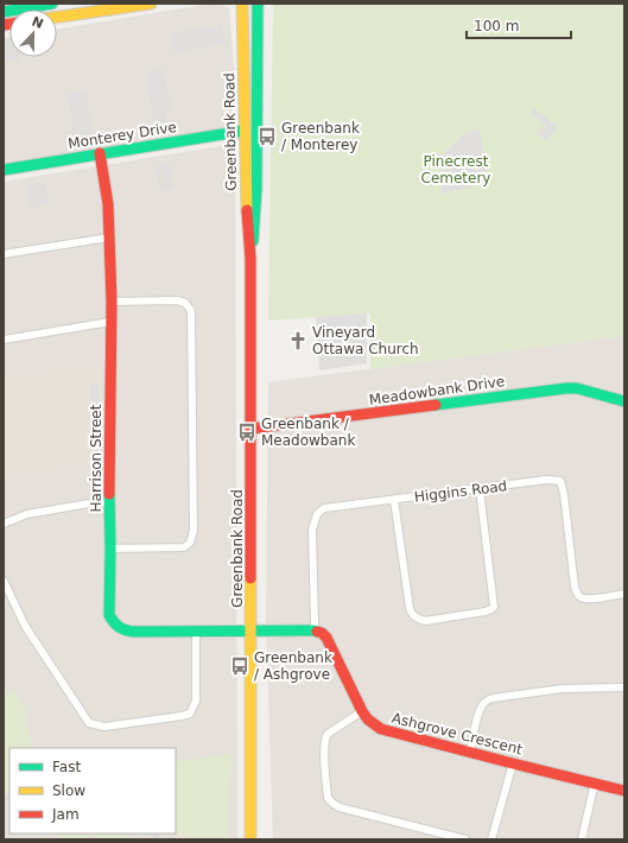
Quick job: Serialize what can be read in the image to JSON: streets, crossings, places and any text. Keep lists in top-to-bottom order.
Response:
{
  "streets": {
    "street": [
      "Greenbank Road",
      "Monterey Drive",
      "Meadowbank Drive",
      "Harrison Street",
      "Higgins Road",
      "Ashgrove Crescent"
    ]
  },
  "crossings": [
    ["Greenbank Road", "Monterey Drive"],
    ["Greenbank Road", "Meadowbank Drive"],
    ["Greenbank Road", "Harrison Street"],
    ["Monterey Drive", "Harrison Street"],
    ["Higgins Road", "Ashgrove Crescent"]
  ],
  "parks": ["Pinecrest Cemetery"],
  "places": {
    "bus stop": ["Greenbank / Monterey", "Greenbank / Meadowbank", "Greenbank / Ashgrove"],
    "church": ["Vineyard Ottawa Church"]
  },
  "legend": ["Fast", "Slow", "Jam"],
  "scale_bar": "100 m",
  "north": "top"
}
